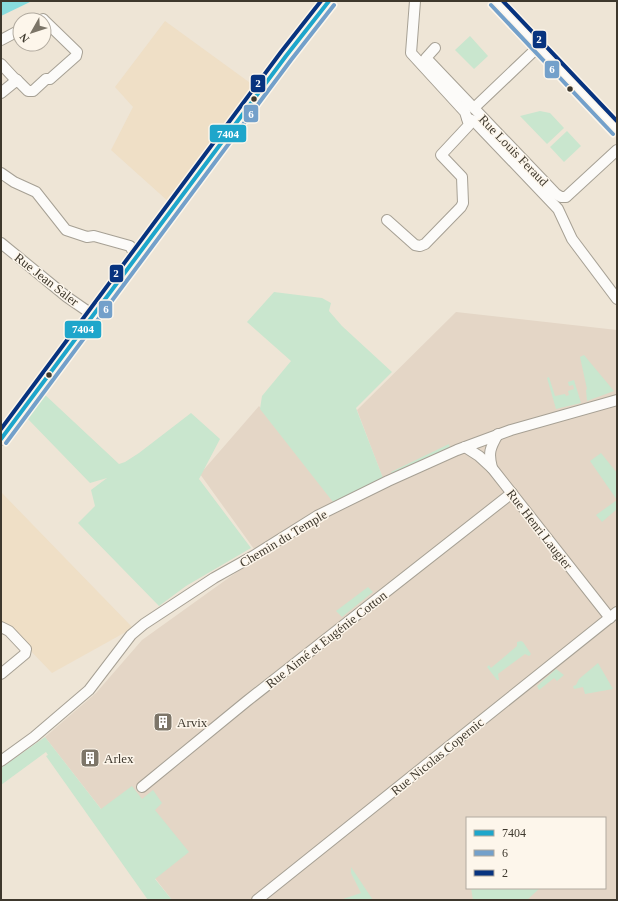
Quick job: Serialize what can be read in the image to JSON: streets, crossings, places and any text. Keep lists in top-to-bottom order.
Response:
{
  "streets": {
    "street": [
      "Rue Louis Feraud",
      "Rue Jean Saler",
      "Rue Henri Laugier",
      "Chemin du Temple",
      "Rue Aimé et Eugénie Cotton",
      "Rue Nicolas Copernic"
    ]
  },
  "crossings": [
    ["Rue Henri Laugier", "Chemin du Temple"],
    ["Rue Henri Laugier", "Rue Aimé et Eugénie Cotton"],
    ["Rue Henri Laugier", "Rue Nicolas Copernic"]
  ],
  "places": {
    "building": ["Arvix", "Arlex"]
  },
  "lines": ["transit line 7404", "transit line 2", "transit line 6"],
  "legend": ["7404", "6", "2"],
  "north": "bottom left"
}
